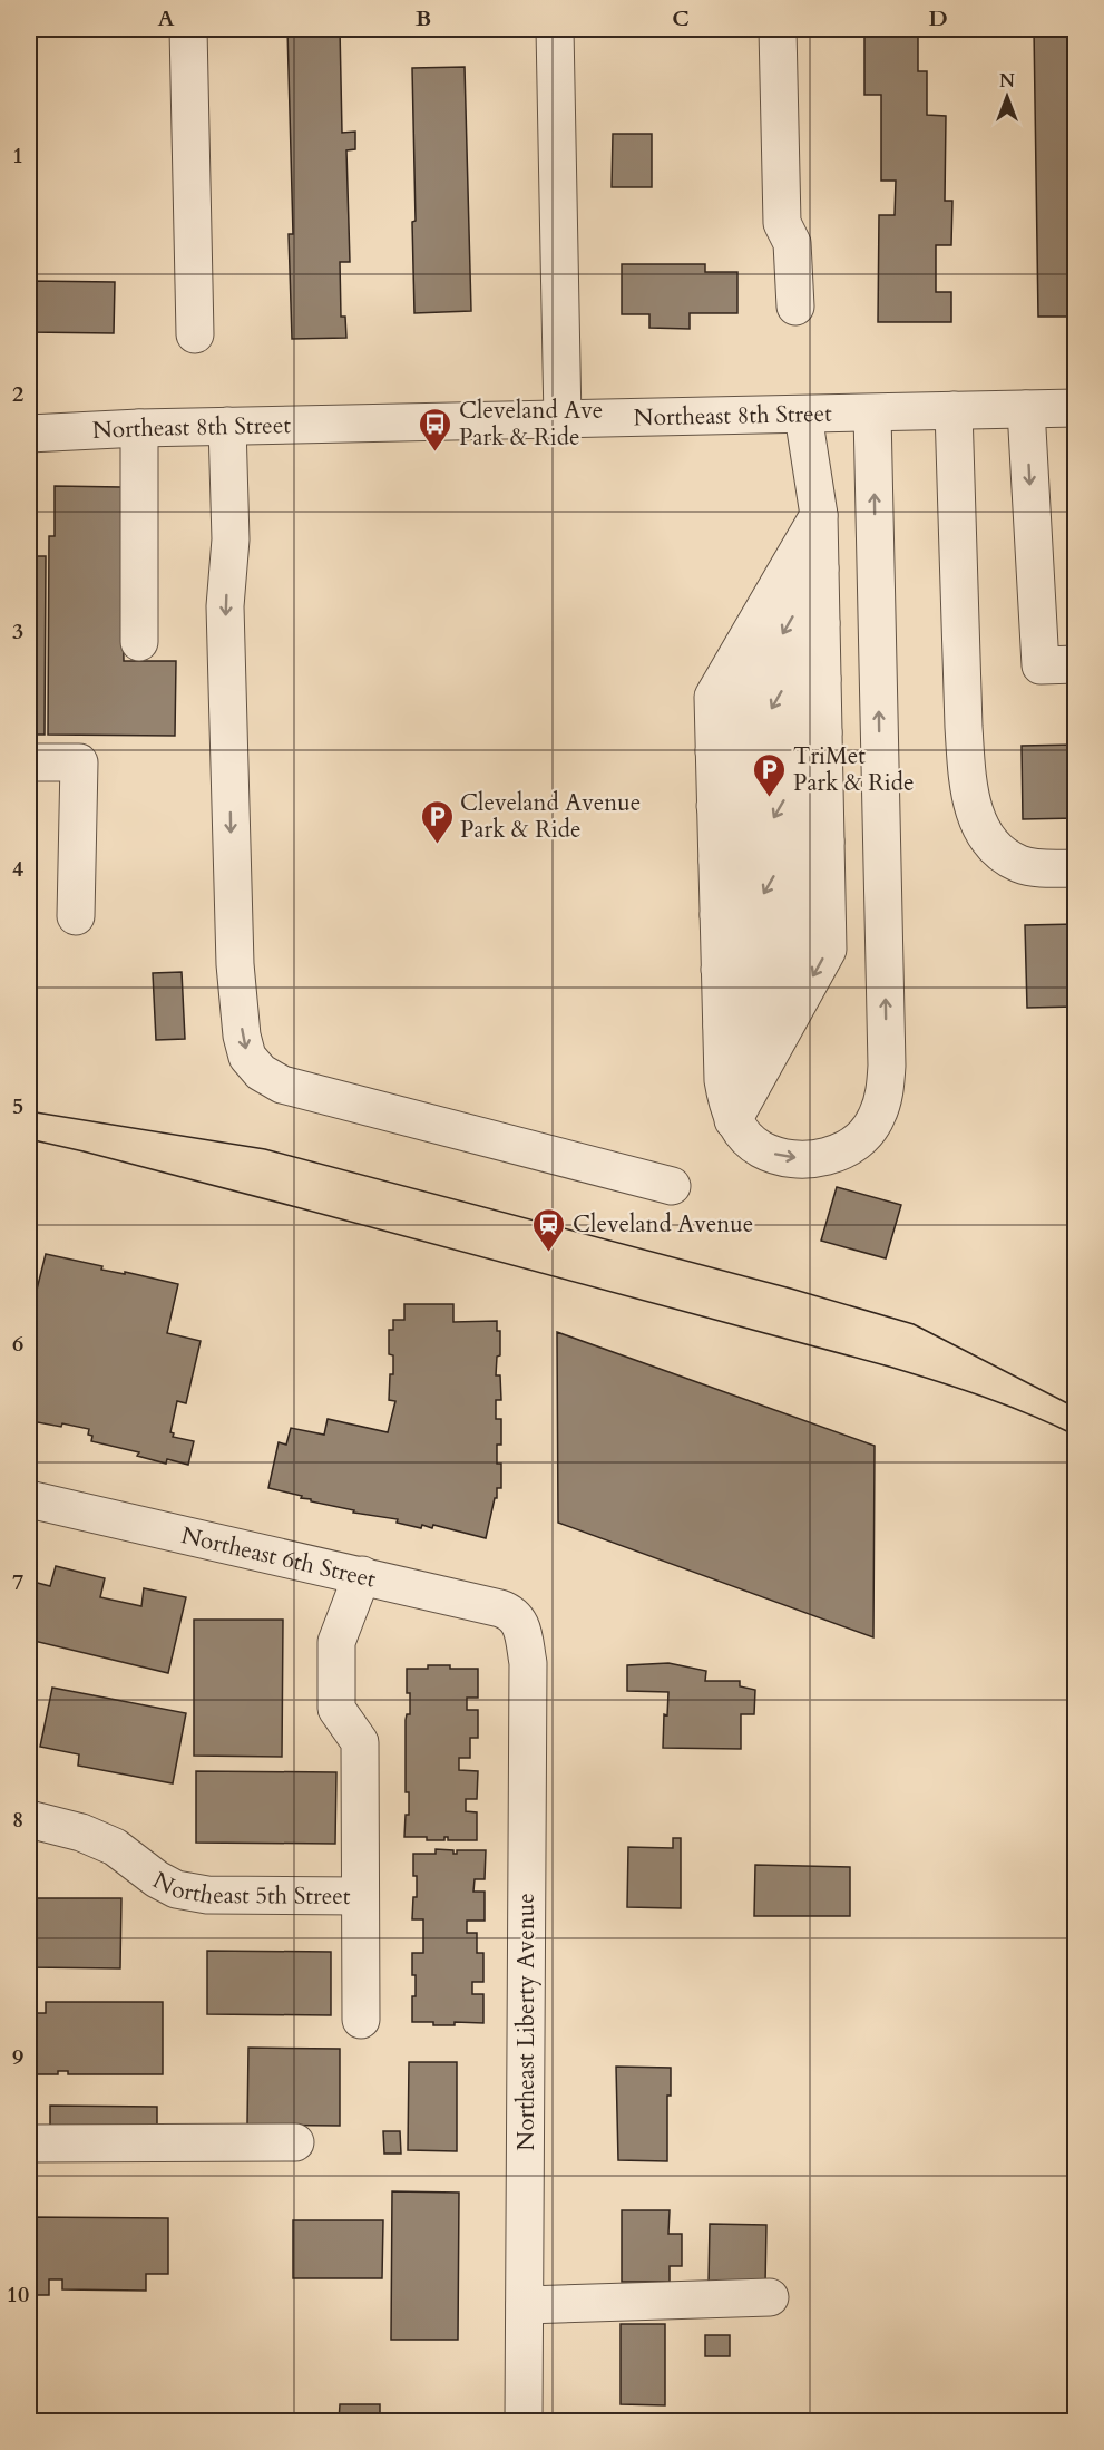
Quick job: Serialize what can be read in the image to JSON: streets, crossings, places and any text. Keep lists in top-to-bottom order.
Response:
{
  "streets": {
    "street": [
      "Northeast 8th Street",
      "Northeast 6th Street",
      "Northeast 5th Street",
      "Northeast Liberty Avenue"
    ]
  },
  "crossings": [
    ["Northeast 6th Street", "Northeast 5th Street"],
    ["Northeast 6th Street", "Northeast Liberty Avenue"]
  ],
  "places": {
    "bus stop": ["Cleveland Ave Park & Ride"],
    "parking": ["TriMet Park & Ride", "Cleveland Avenue Park & Ride"],
    "station": ["Cleveland Avenue"]
  },
  "north": "top",
  "grid": {
    "columns": [
      "A",
      "B",
      "C",
      "D"
    ],
    "rows": [
      "1",
      "2",
      "3",
      "4",
      "5",
      "6",
      "7",
      "8",
      "9",
      "10"
    ]
  }
}
